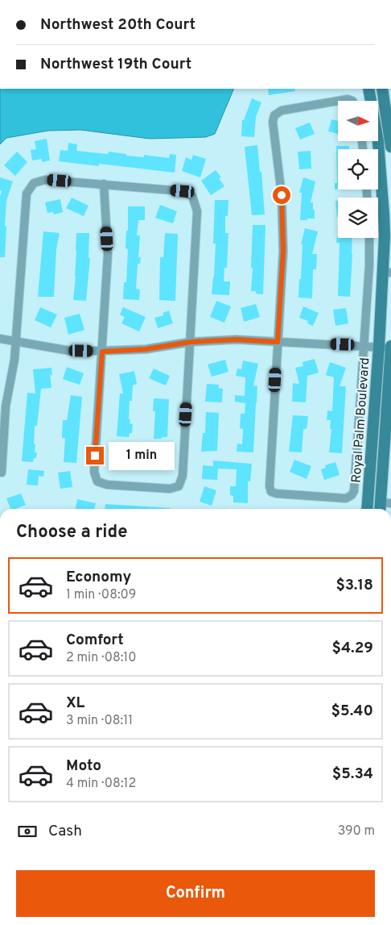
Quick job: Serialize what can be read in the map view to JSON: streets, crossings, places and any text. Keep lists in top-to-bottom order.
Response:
{
  "streets": {
    "main road": ["Royal Palm Boulevard"]
  },
  "north": "right",
  "page": {
    "banner": ["Northwest 20th Court", "Northwest 19th Court"],
    "bubble": "1 min",
    "heading": "Choose a ride",
    "list": [
      {
        "name": "Economy",
        "note": "1 min · 08:09",
        "value": "$3.18"
      },
      {
        "name": "Comfort",
        "note": "2 min · 08:10",
        "value": "$4.29"
      },
      {
        "name": "XL",
        "note": "3 min · 08:11",
        "value": "$5.40"
      },
      {
        "name": "Moto",
        "note": "4 min · 08:12",
        "value": "$5.34"
      }
    ],
    "pay": ["Cash", "390 m"],
    "buttons": "Confirm"
  }
}
